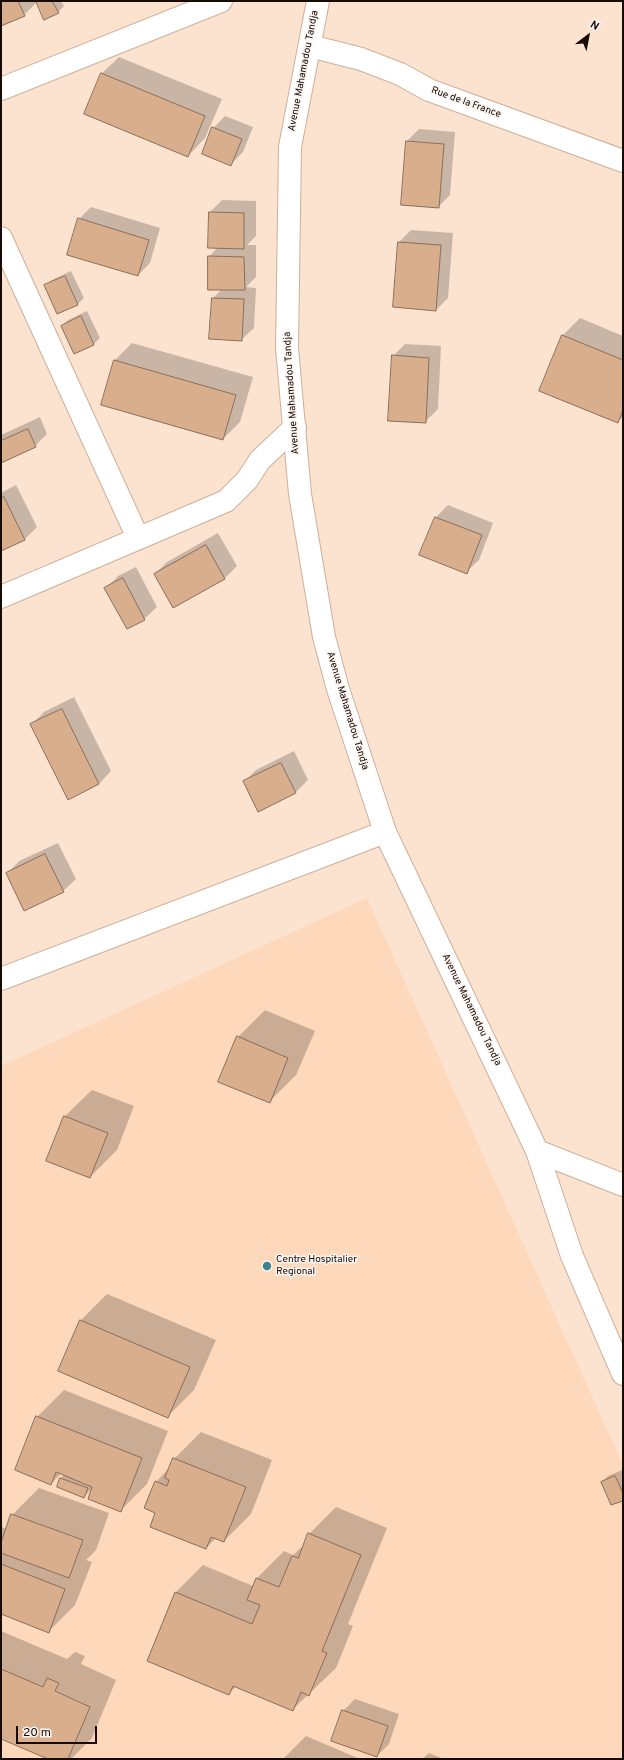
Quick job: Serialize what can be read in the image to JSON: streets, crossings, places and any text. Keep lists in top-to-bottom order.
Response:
{
  "streets": {
    "street": ["Avenue Mahamadou Tandja", "Rue de la France"]
  },
  "crossings": [
    ["Avenue Mahamadou Tandja", "Rue de la France"]
  ],
  "places": ["Centre Hospitalier Regional"],
  "scale_bar": "20 m",
  "north": "top right"
}
